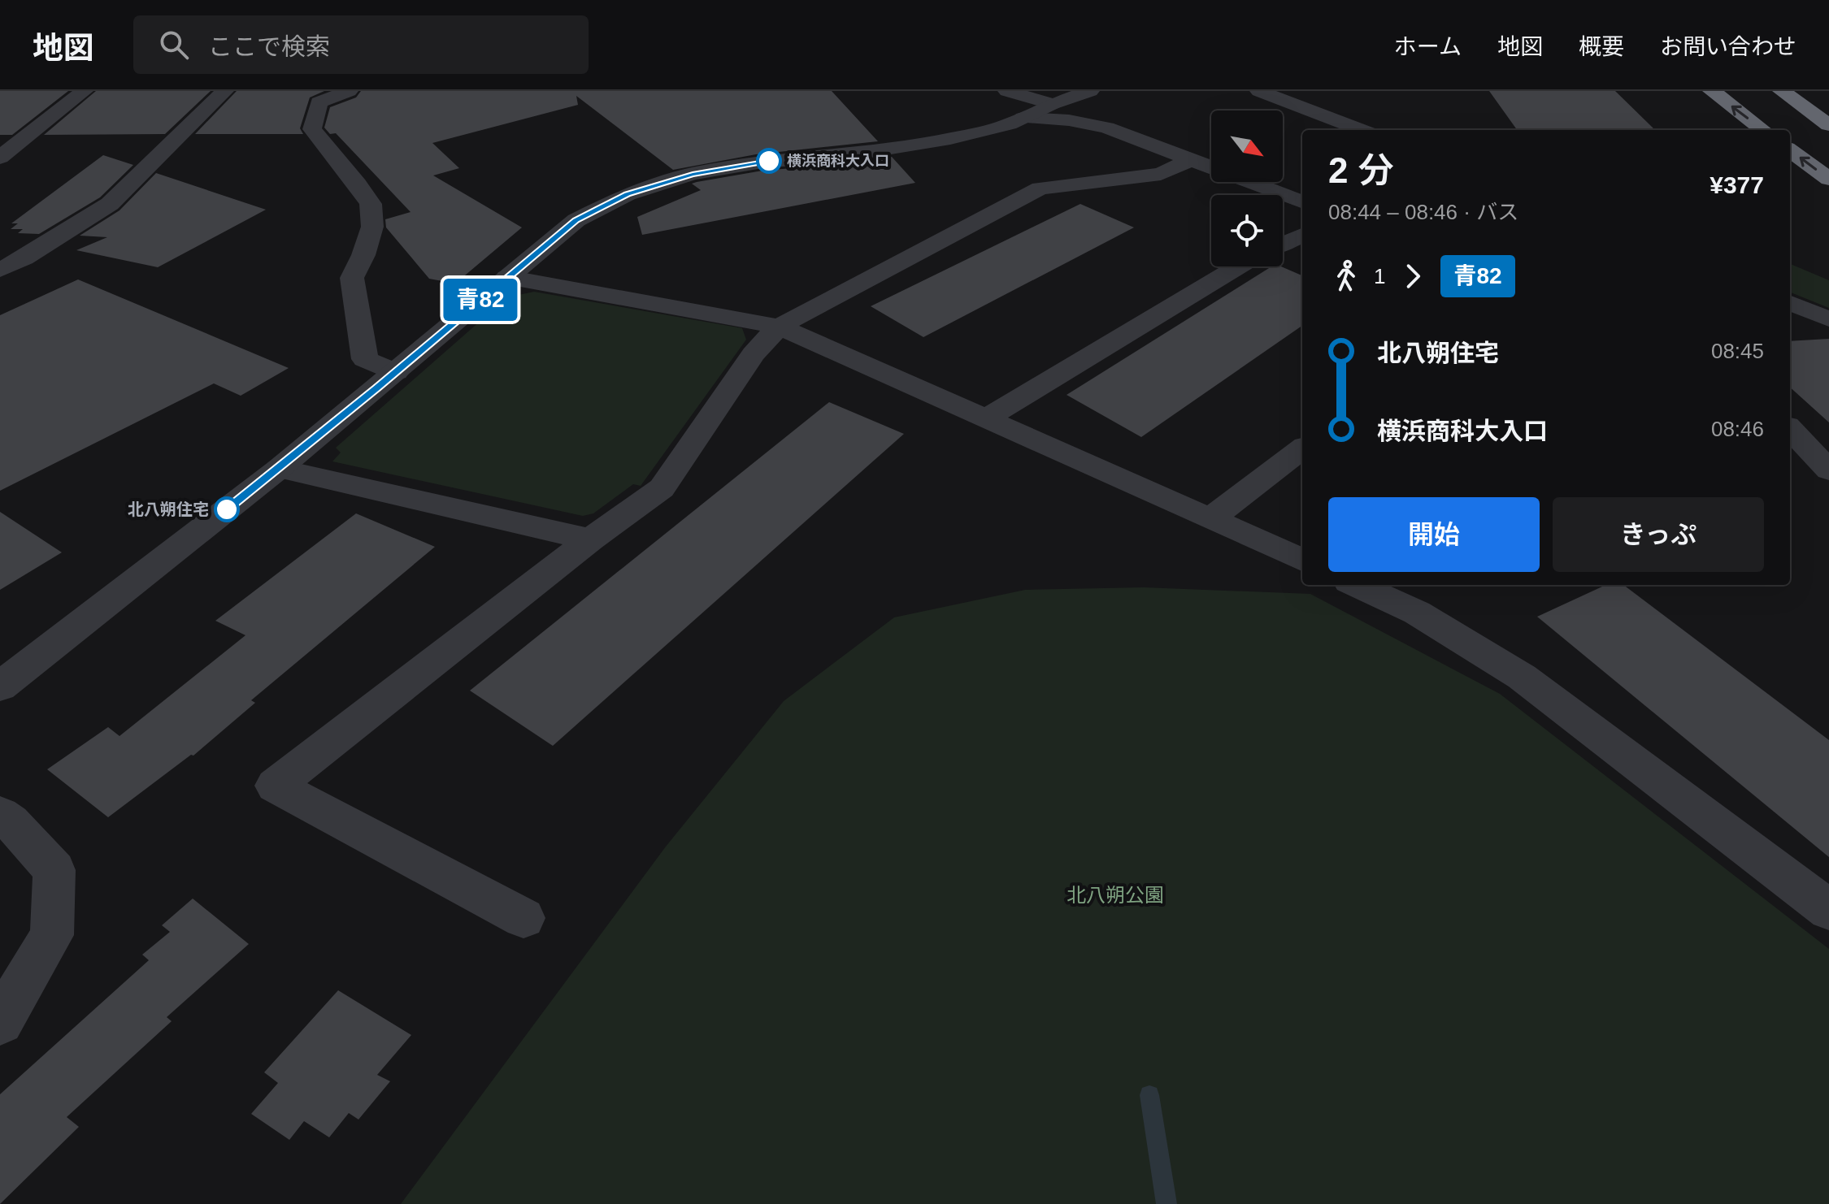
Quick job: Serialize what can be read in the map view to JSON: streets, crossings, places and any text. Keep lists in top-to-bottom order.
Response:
{
  "parks": ["北八朔公園"],
  "places": ["横浜商科大入口", "北八朔住宅"],
  "lines": ["bus line 青82"],
  "north": "bottom right",
  "page": {
    "header": "地図",
    "search": "ここで検索",
    "nav": [
      "ホーム",
      "地図",
      "概要",
      "お問い合わせ"
    ],
    "on_map": "青82",
    "heading": ["2 分", "08:44 – 08:46 · バス", "¥377"],
    "legs": ["1", "青82"],
    "list": [
      {
        "name": "北八朔住宅",
        "value": "08:45"
      },
      {
        "name": "横浜商科大入口",
        "value": "08:46"
      }
    ],
    "buttons": ["開始", "きっぷ"]
  }
}
